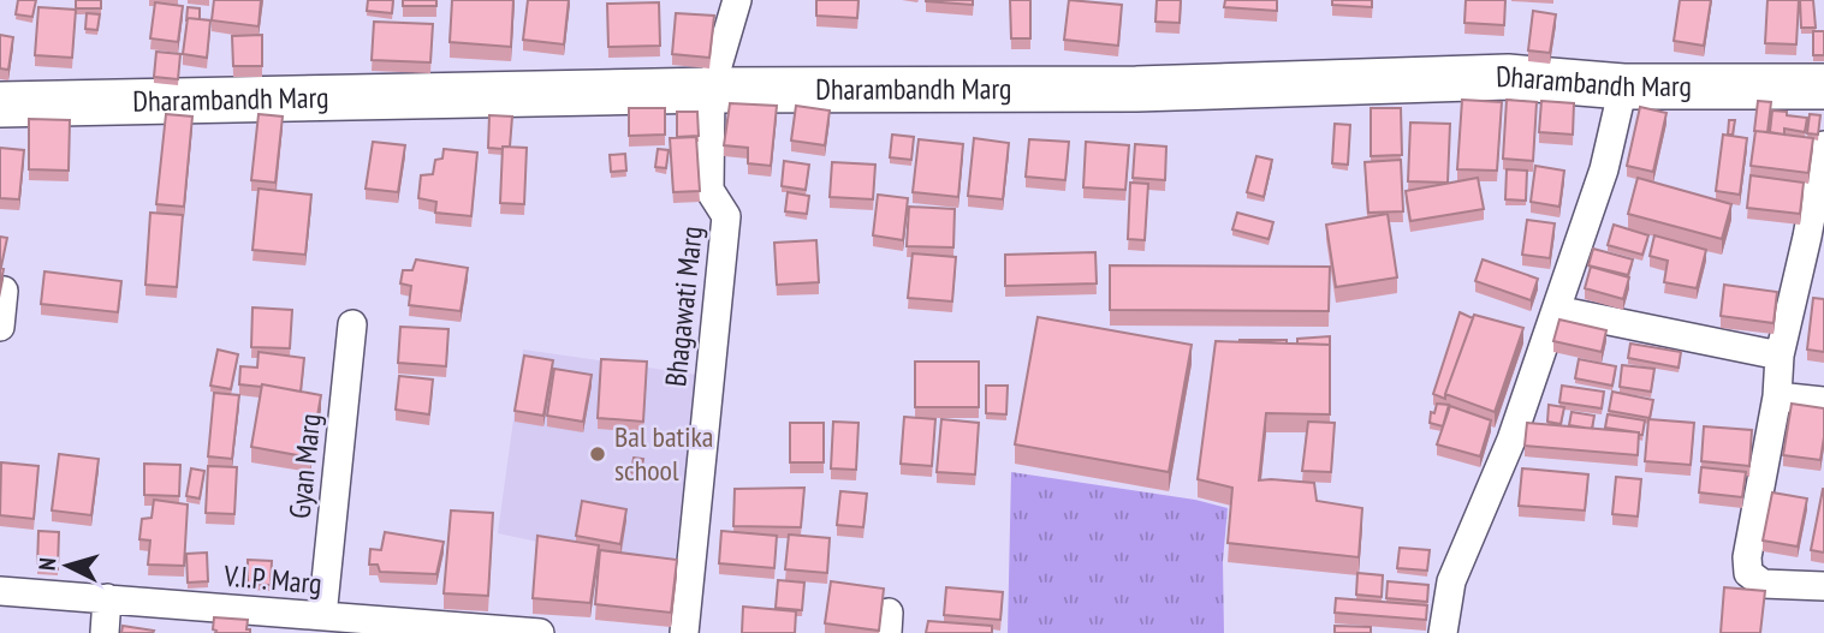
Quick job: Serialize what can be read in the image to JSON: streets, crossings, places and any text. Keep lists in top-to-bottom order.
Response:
{
  "streets": {
    "main road": ["Dharambandh Marg"],
    "street": ["Bhagawati Marg", "Gyan Marg", "V.I.P. Marg"]
  },
  "crossings": [
    ["Dharambandh Marg", "Bhagawati Marg"],
    ["Gyan Marg", "V.I.P. Marg"]
  ],
  "places": ["Bal batika school"],
  "north": "left"
}
